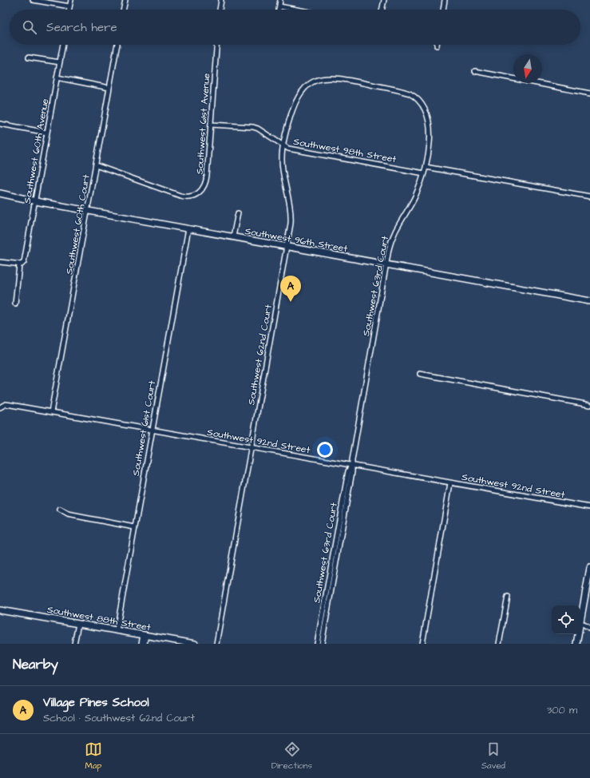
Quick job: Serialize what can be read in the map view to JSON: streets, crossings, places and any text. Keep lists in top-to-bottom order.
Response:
{
  "streets": {
    "street": [
      "Southwest 61st Avenue",
      "Southwest 98th Street",
      "Southwest 60th Avenue",
      "Southwest 60th Court",
      "Southwest 96th Street",
      "Southwest 63rd Court",
      "Southwest 62nd Court",
      "Southwest 61st Court",
      "Southwest 92nd Street",
      "Southwest 88th Street"
    ]
  },
  "crossings": [
    ["Southwest 61st Avenue", "Southwest 98th Street"],
    ["Southwest 61st Avenue", "Southwest 60th Court"],
    ["Southwest 98th Street", "Southwest 63rd Court"],
    ["Southwest 98th Street", "Southwest 62nd Court"],
    ["Southwest 60th Avenue", "Southwest 96th Street"],
    ["Southwest 60th Court", "Southwest 96th Street"],
    ["Southwest 60th Court", "Southwest 92nd Street"],
    ["Southwest 96th Street", "Southwest 63rd Court"],
    ["Southwest 96th Street", "Southwest 62nd Court"],
    ["Southwest 96th Street", "Southwest 61st Court"],
    ["Southwest 63rd Court", "Southwest 62nd Court"],
    ["Southwest 63rd Court", "Southwest 92nd Street"],
    ["Southwest 62nd Court", "Southwest 92nd Street"],
    ["Southwest 61st Court", "Southwest 92nd Street"],
    ["Southwest 61st Court", "Southwest 88th Street"]
  ],
  "north": "bottom",
  "page": {
    "search": "Search here",
    "pins": "A",
    "heading": "Nearby",
    "list": [
      {
        "mark": "A",
        "name": "Village Pines School",
        "note": "School · Southwest 62nd Court",
        "value": "300 m"
      }
    ],
    "nav": ["Map", "Directions", "Saved"]
  }
}
